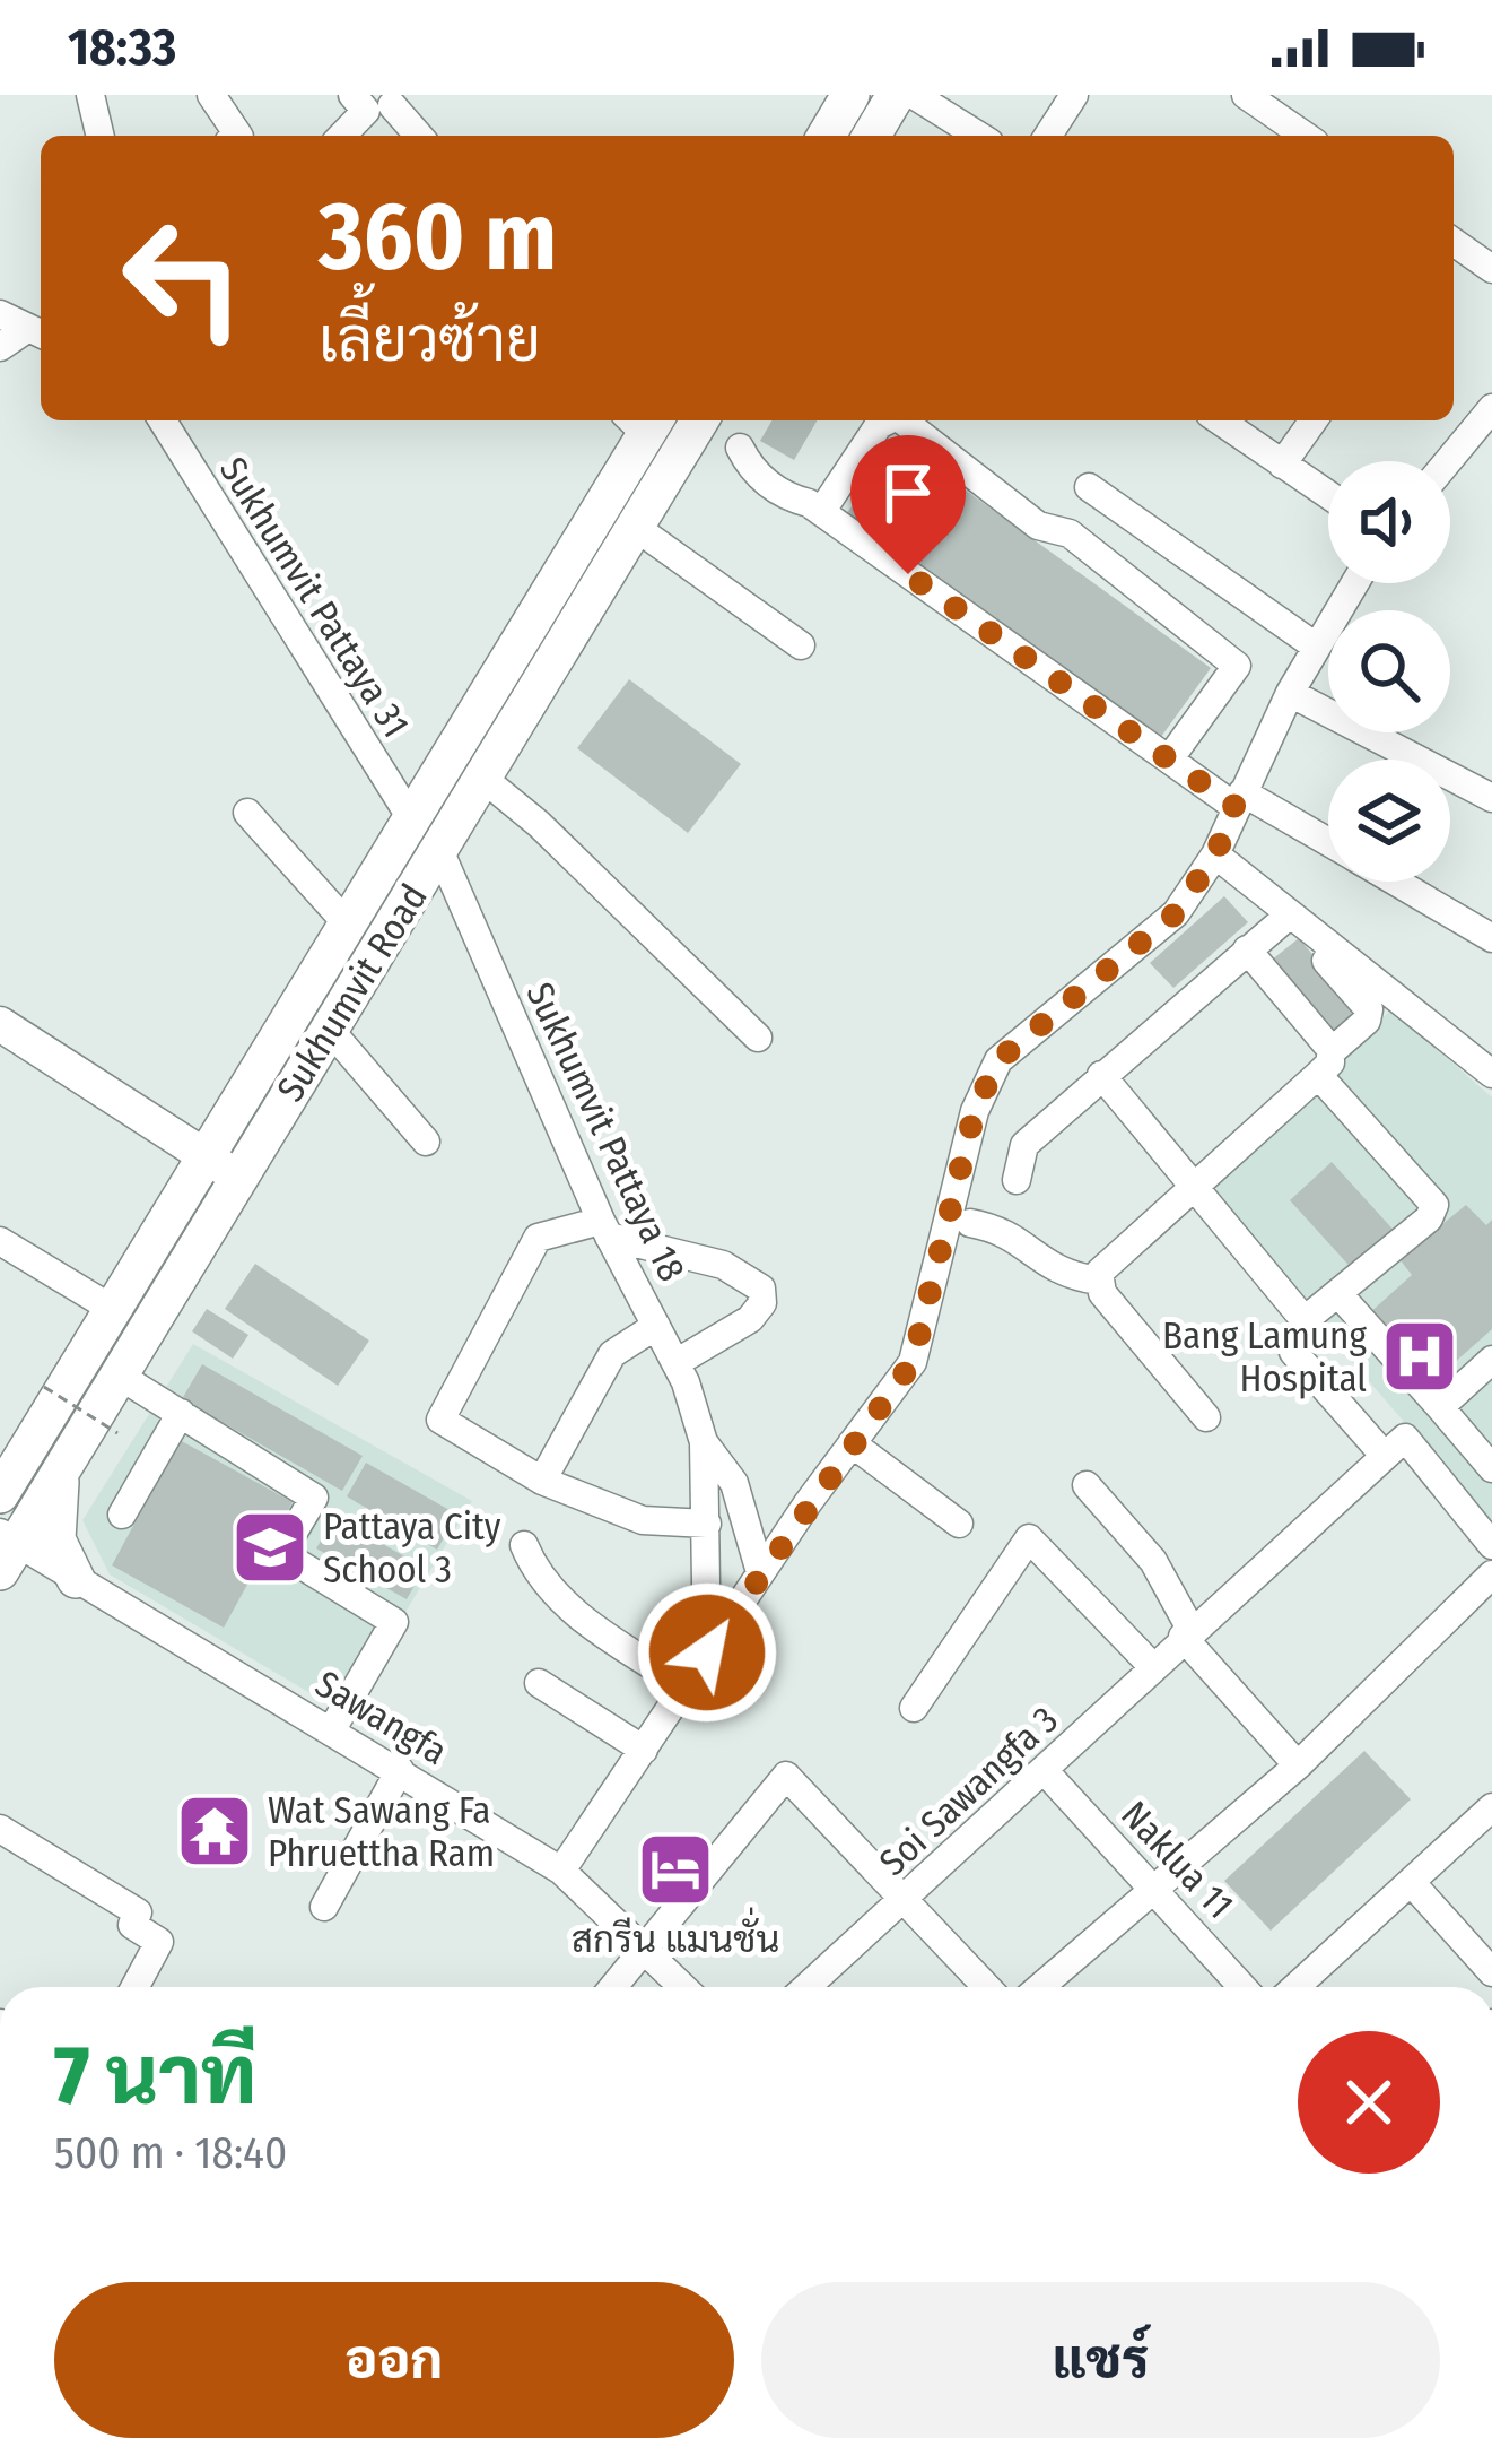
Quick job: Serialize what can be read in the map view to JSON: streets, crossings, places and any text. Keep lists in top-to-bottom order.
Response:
{
  "streets": {
    "highway": ["Sukhumvit Road"],
    "street": [
      "Sukhumvit Pattaya 31",
      "Sukhumvit Pattaya 18",
      "Sawangfa",
      "Soi Sawangfa 3",
      "Naklua 11"
    ]
  },
  "crossings": [
    ["Sukhumvit Pattaya 31", "Sukhumvit Road"],
    ["Sukhumvit Road", "Sukhumvit Pattaya 18"],
    ["Sukhumvit Road", "Sawangfa"],
    ["Soi Sawangfa 3", "Naklua 11"]
  ],
  "places": {
    "hospital": ["Bang Lamung Hospital"],
    "school or university": ["Pattaya City School 3"],
    "temple": ["Wat Sawang Fa Phruettha Ram"],
    "hotel": ["สกรีน แมนชั่น"]
  },
  "page": {
    "status": "18:33",
    "turn": ["360 m", "เลี้ยวซ้าย"],
    "heading": ["7 นาที", "500 m · 18:40"],
    "buttons": ["ออก", "แชร์"]
  }
}
